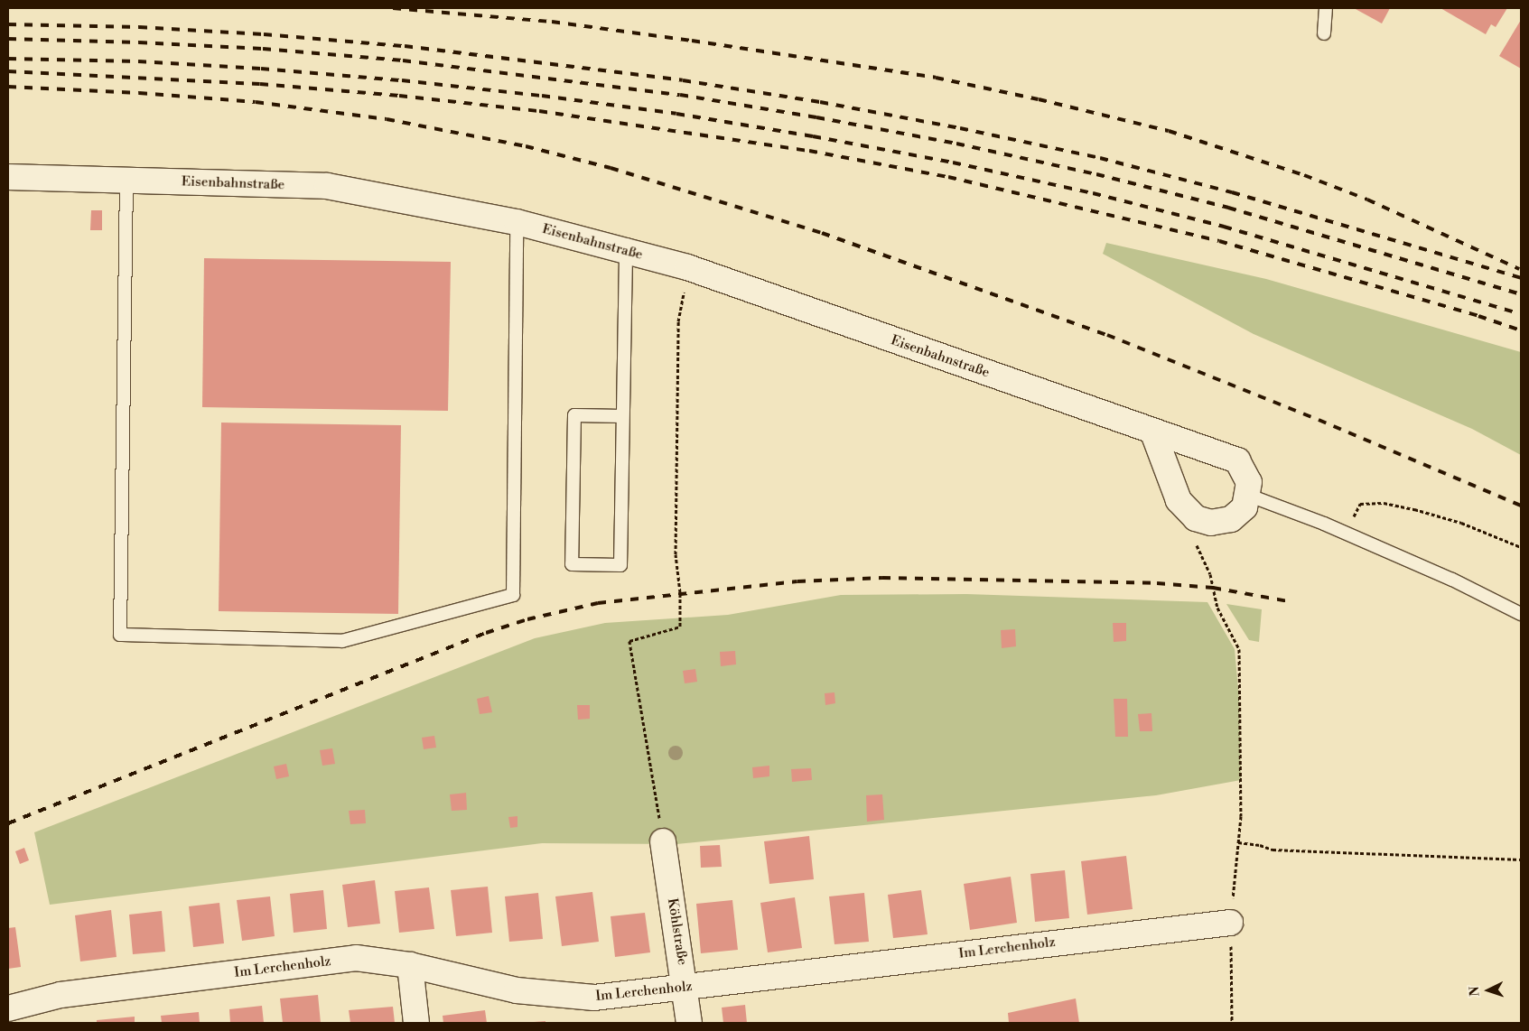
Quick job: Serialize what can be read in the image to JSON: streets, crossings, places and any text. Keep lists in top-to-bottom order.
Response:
{
  "streets": {
    "street": ["Eisenbahnstraße", "Köhlstraße", "Im Lerchenholz"]
  },
  "crossings": [
    ["Köhlstraße", "Im Lerchenholz"]
  ],
  "north": "left"
}
